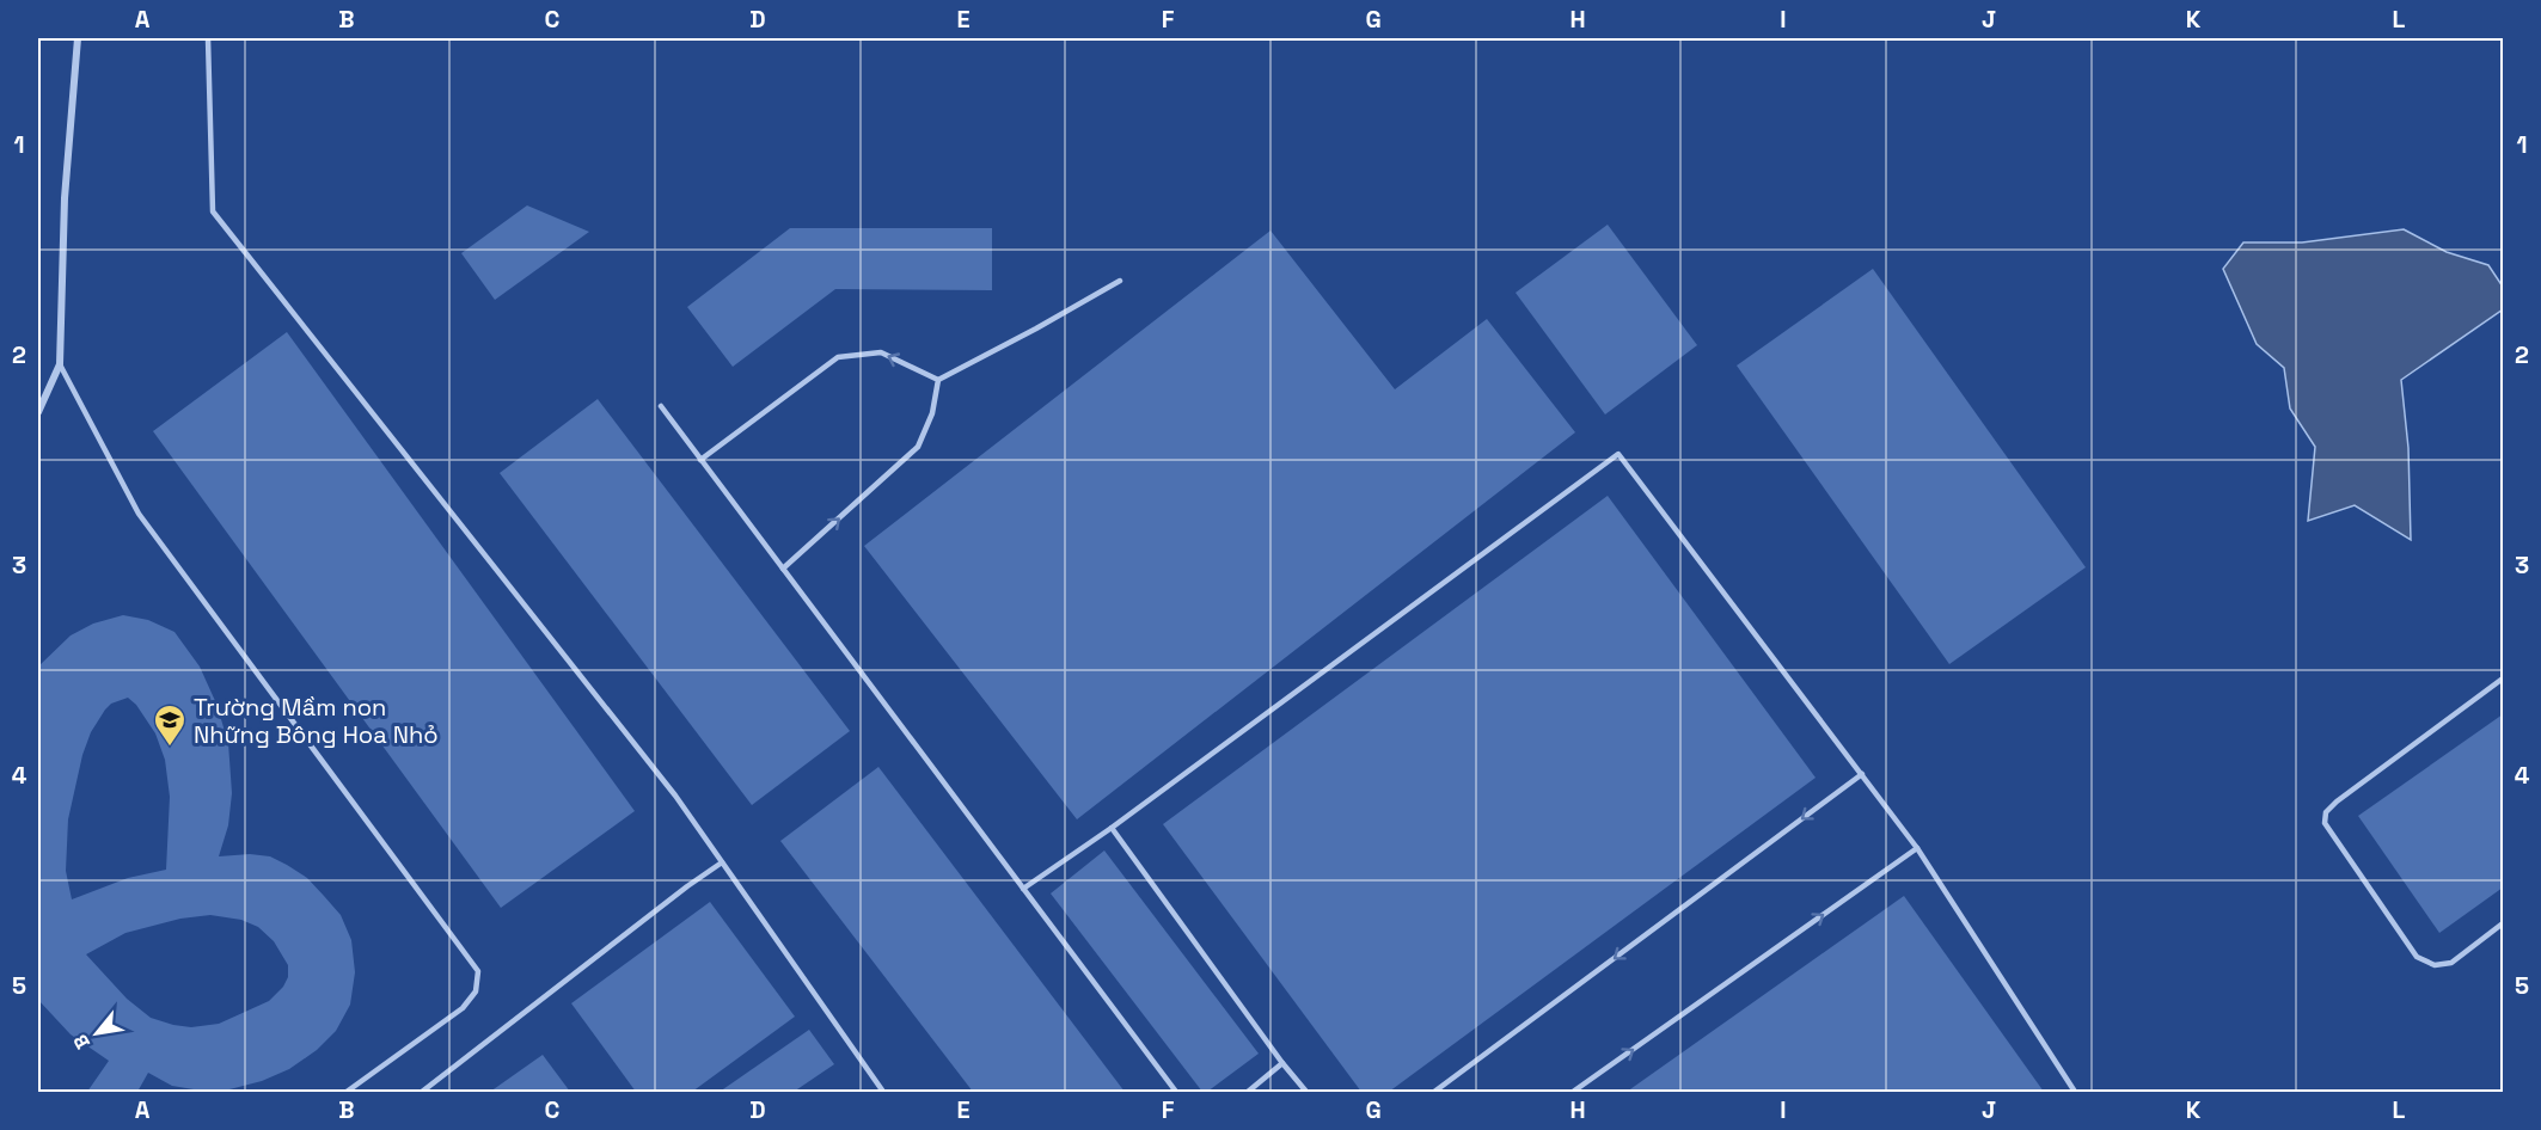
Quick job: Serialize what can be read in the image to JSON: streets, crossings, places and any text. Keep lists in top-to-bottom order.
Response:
{
  "places": {
    "school or university": ["Trường Mầm non Những Bông Hoa Nhỏ"]
  },
  "north": "bottom left",
  "grid": {
    "columns": [
      "A",
      "B",
      "C",
      "D",
      "E",
      "F",
      "G",
      "H",
      "I",
      "J",
      "K",
      "L"
    ],
    "rows": [
      "1",
      "2",
      "3",
      "4",
      "5"
    ]
  }
}
